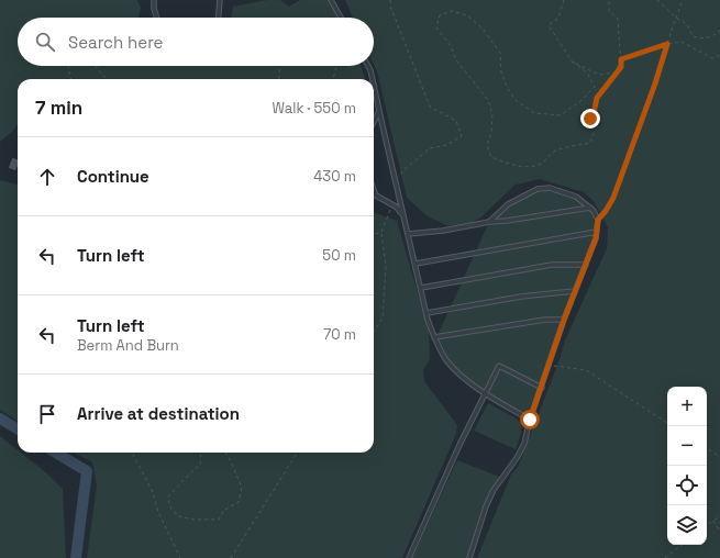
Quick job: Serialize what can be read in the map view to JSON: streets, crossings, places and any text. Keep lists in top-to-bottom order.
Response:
{
  "page": {
    "search": "Search here",
    "heading": ["7 min", "Walk · 550 m"],
    "list": [
      ["Continue", "430 m"],
      ["Turn left", "50 m"],
      ["Turn left", "Berm And Burn", "70 m"],
      "Arrive at destination"
    ],
    "map_buttons": ["+", "−"]
  }
}
